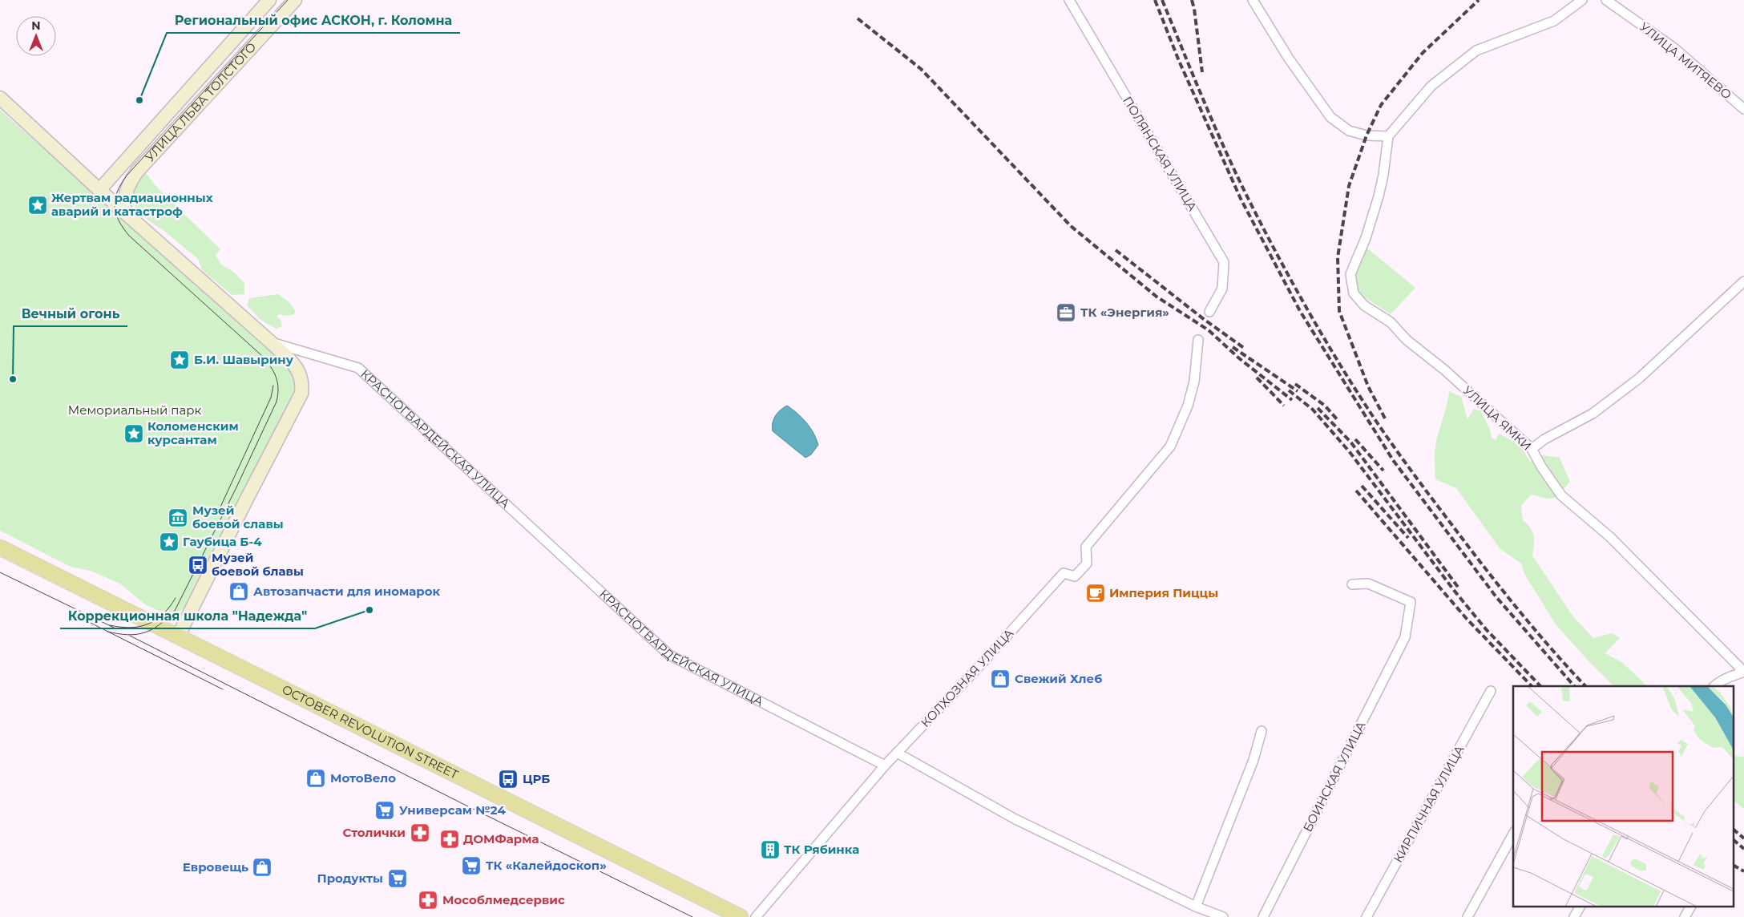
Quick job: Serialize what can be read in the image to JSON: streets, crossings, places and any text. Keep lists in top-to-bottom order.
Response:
{
  "streets": {
    "main road": ["OCTOBER REVOLUTION STREET"],
    "street": [
      "УЛИЦА МИТЯЕВО",
      "УЛИЦА ЛЬВА ТОЛСТОГО",
      "ПОЛЯНСКАЯ УЛИЦА",
      "УЛИЦА ЯМКИ",
      "КРАСНОГВАРДЕЙСКАЯ УЛИЦА",
      "КОЛХОЗНАЯ УЛИЦА",
      "БОИНСКАЯ УЛИЦА",
      "КИРПИЧНАЯ УЛИЦА"
    ]
  },
  "crossings": [
    ["УЛИЦА ЛЬВА ТОЛСТОГО", "КРАСНОГВАРДЕЙСКАЯ УЛИЦА"],
    ["КРАСНОГВАРДЕЙСКАЯ УЛИЦА", "КОЛХОЗНАЯ УЛИЦА"]
  ],
  "parks": ["Мемориальный парк"],
  "places": {
    "other": ["Региональный офис АСКОН, г. Коломна", "Вечный огонь", "Коррекционная школа \"Надежда\""],
    "place": [
      "Жертвам радиационных аварий и катастроф",
      "Б.И. Шавырину",
      "Коломенским курсантам",
      "Гаубица Б-4"
    ],
    "office": ["ТК «Энергия»"],
    "museum": ["Музей боевой славы"],
    "bus stop": ["Музей боевой блавы", "ЦРБ"],
    "shop": [
      "Автозапчасти для иномарок",
      "Свежий Хлеб",
      "МотоВело",
      "Евровещь"
    ],
    "cafe": ["Империя Пиццы"],
    "supermarket": ["Универсам №24", "ТК «Калейдоскоп»", "Продукты"],
    "pharmacy": ["Столички", "ДОМФарма", "Мособлмедсервис"],
    "building": ["ТК Рябинка"]
  },
  "north": "top"
}
